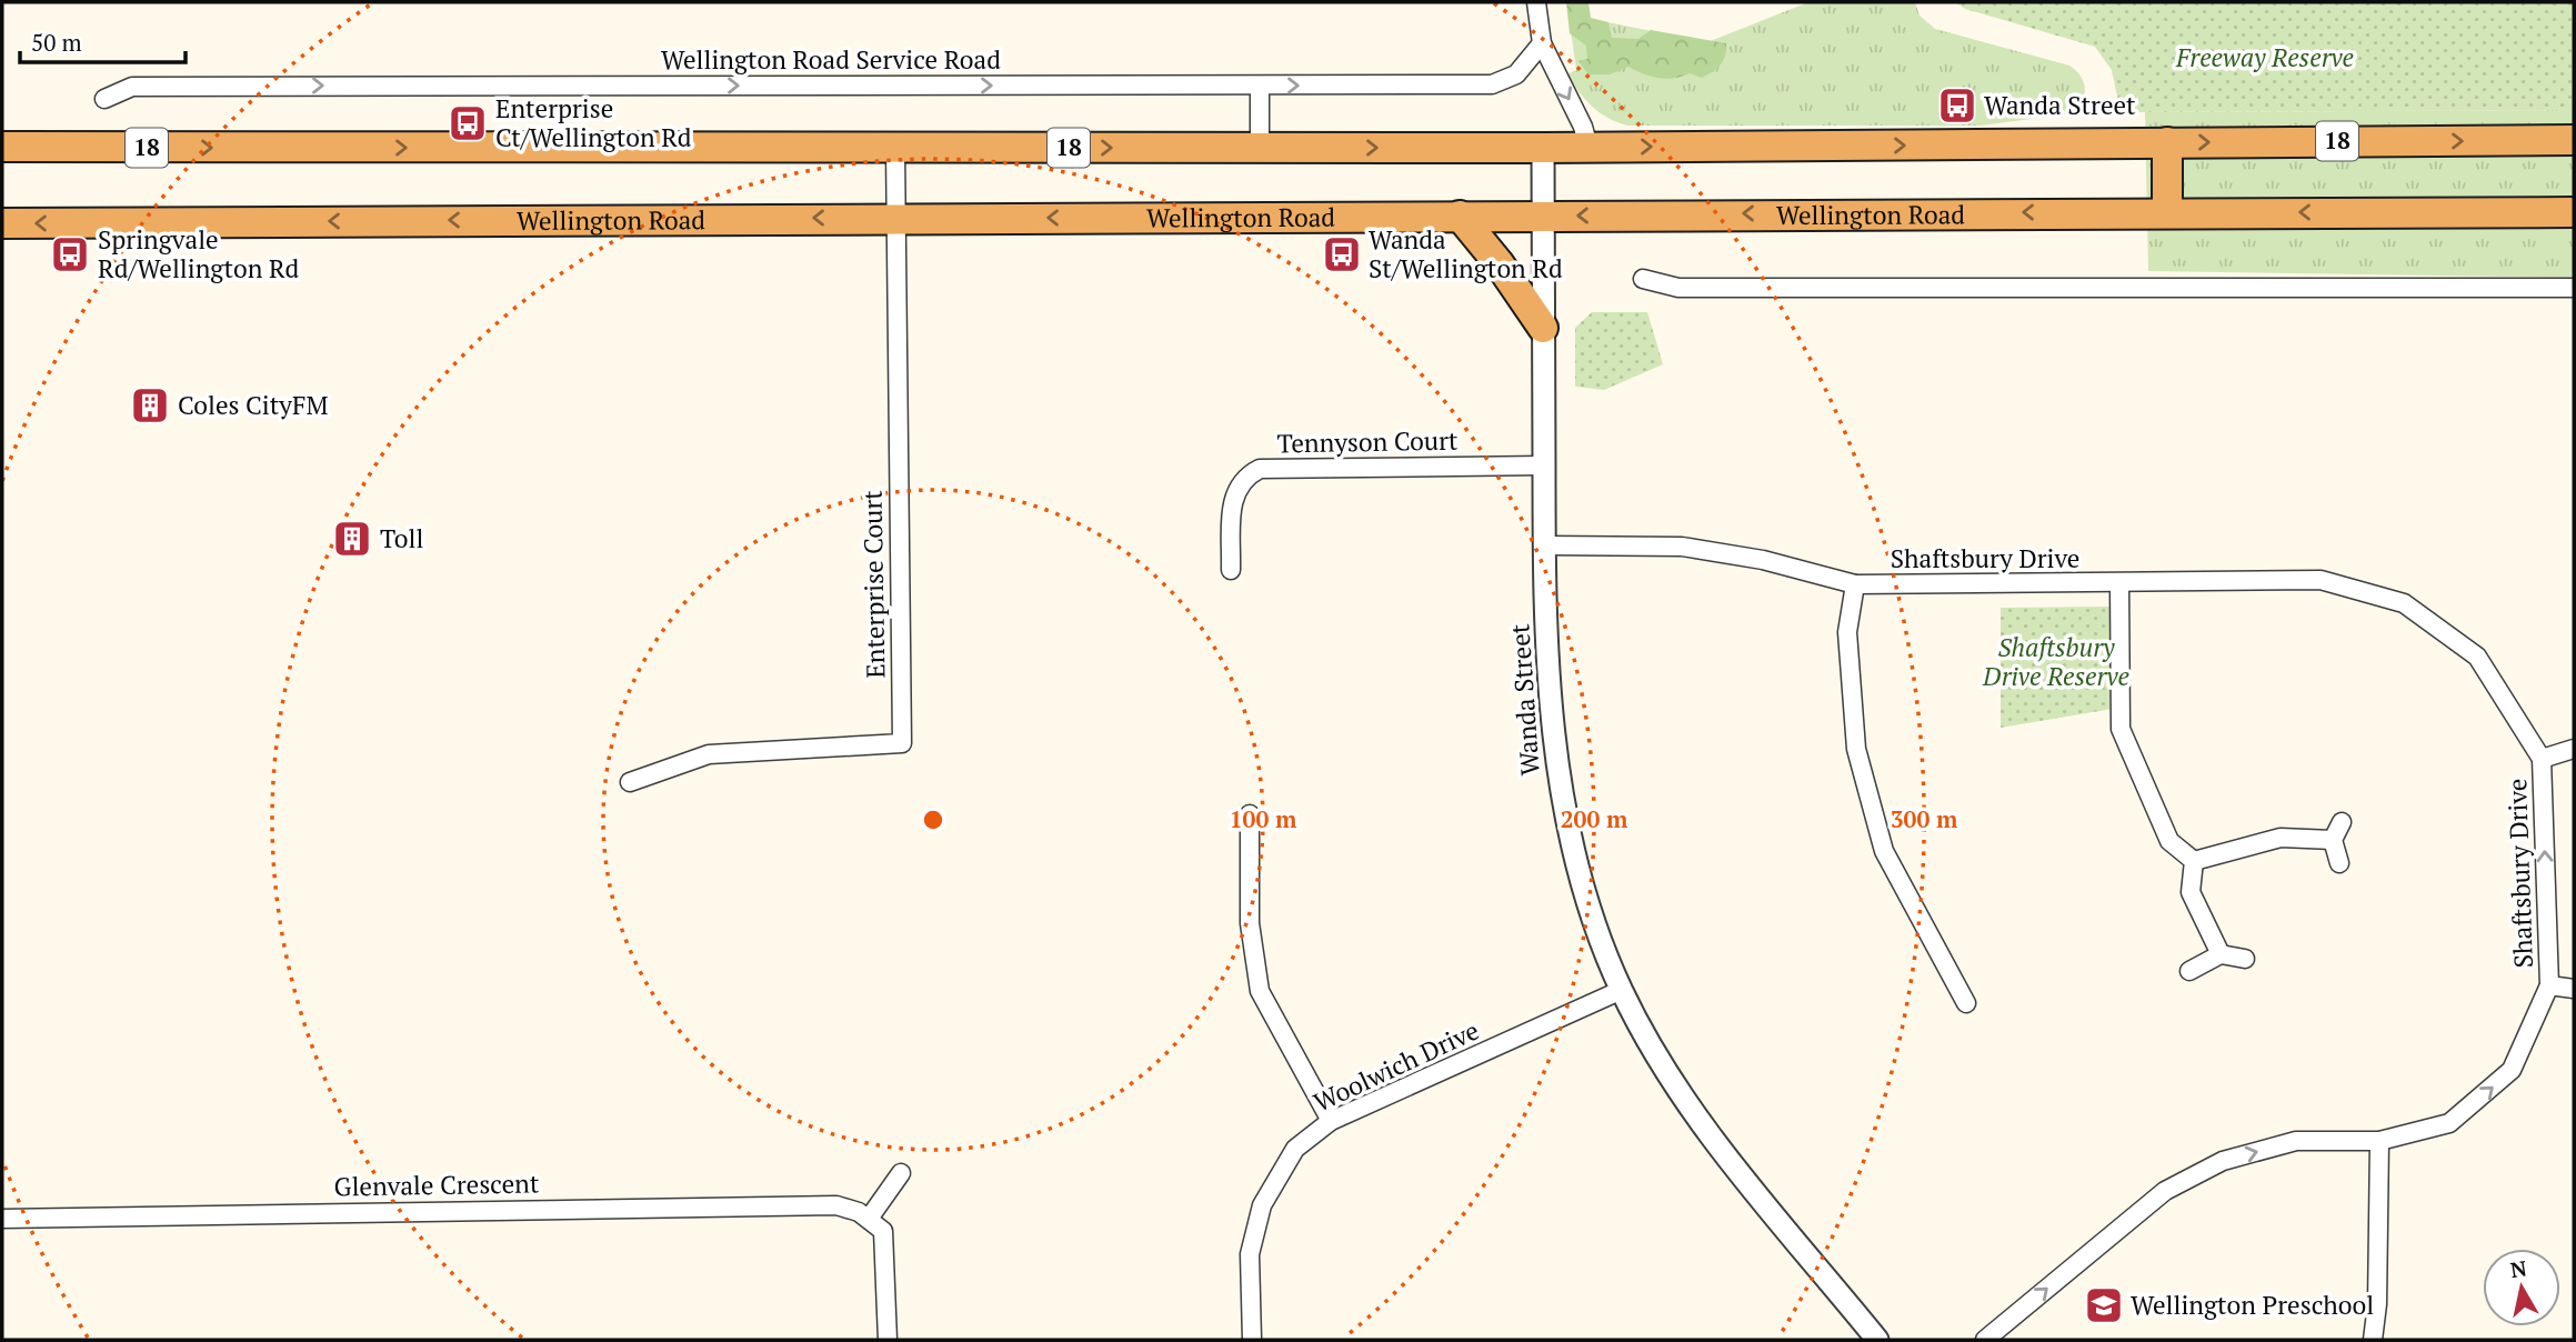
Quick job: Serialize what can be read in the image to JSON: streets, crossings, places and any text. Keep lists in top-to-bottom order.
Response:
{
  "streets": {
    "highway": ["18", "Wellington Road"],
    "street": [
      "Wellington Road Service Road",
      "Tennyson Court",
      "Shaftsbury Drive",
      "Enterprise Court",
      "Wanda Street",
      "Woolwich Drive",
      "Glenvale Crescent"
    ]
  },
  "crossings": [
    ["18", "Enterprise Court"],
    ["18", "Wanda Street"],
    ["Wellington Road", "Enterprise Court"],
    ["Wellington Road", "Wanda Street"],
    ["Tennyson Court", "Wanda Street"],
    ["Shaftsbury Drive", "Wanda Street"],
    ["Wanda Street", "Woolwich Drive"]
  ],
  "one_way": ["Wellington Road Service Road", "Shaftsbury Drive"],
  "parks": ["Freeway Reserve", "Shaftsbury Drive Reserve"],
  "places": {
    "bus stop": [
      "Wanda Street",
      "Enterprise Ct/Wellington Rd",
      "Springvale Rd/Wellington Rd",
      "Wanda St/Wellington Rd"
    ],
    "building": ["Coles CityFM", "Toll"],
    "school or university": ["Wellington Preschool"]
  },
  "scale_bar": "50 m",
  "north": "top",
  "rings": ["100 m", "200 m", "300 m"]
}
